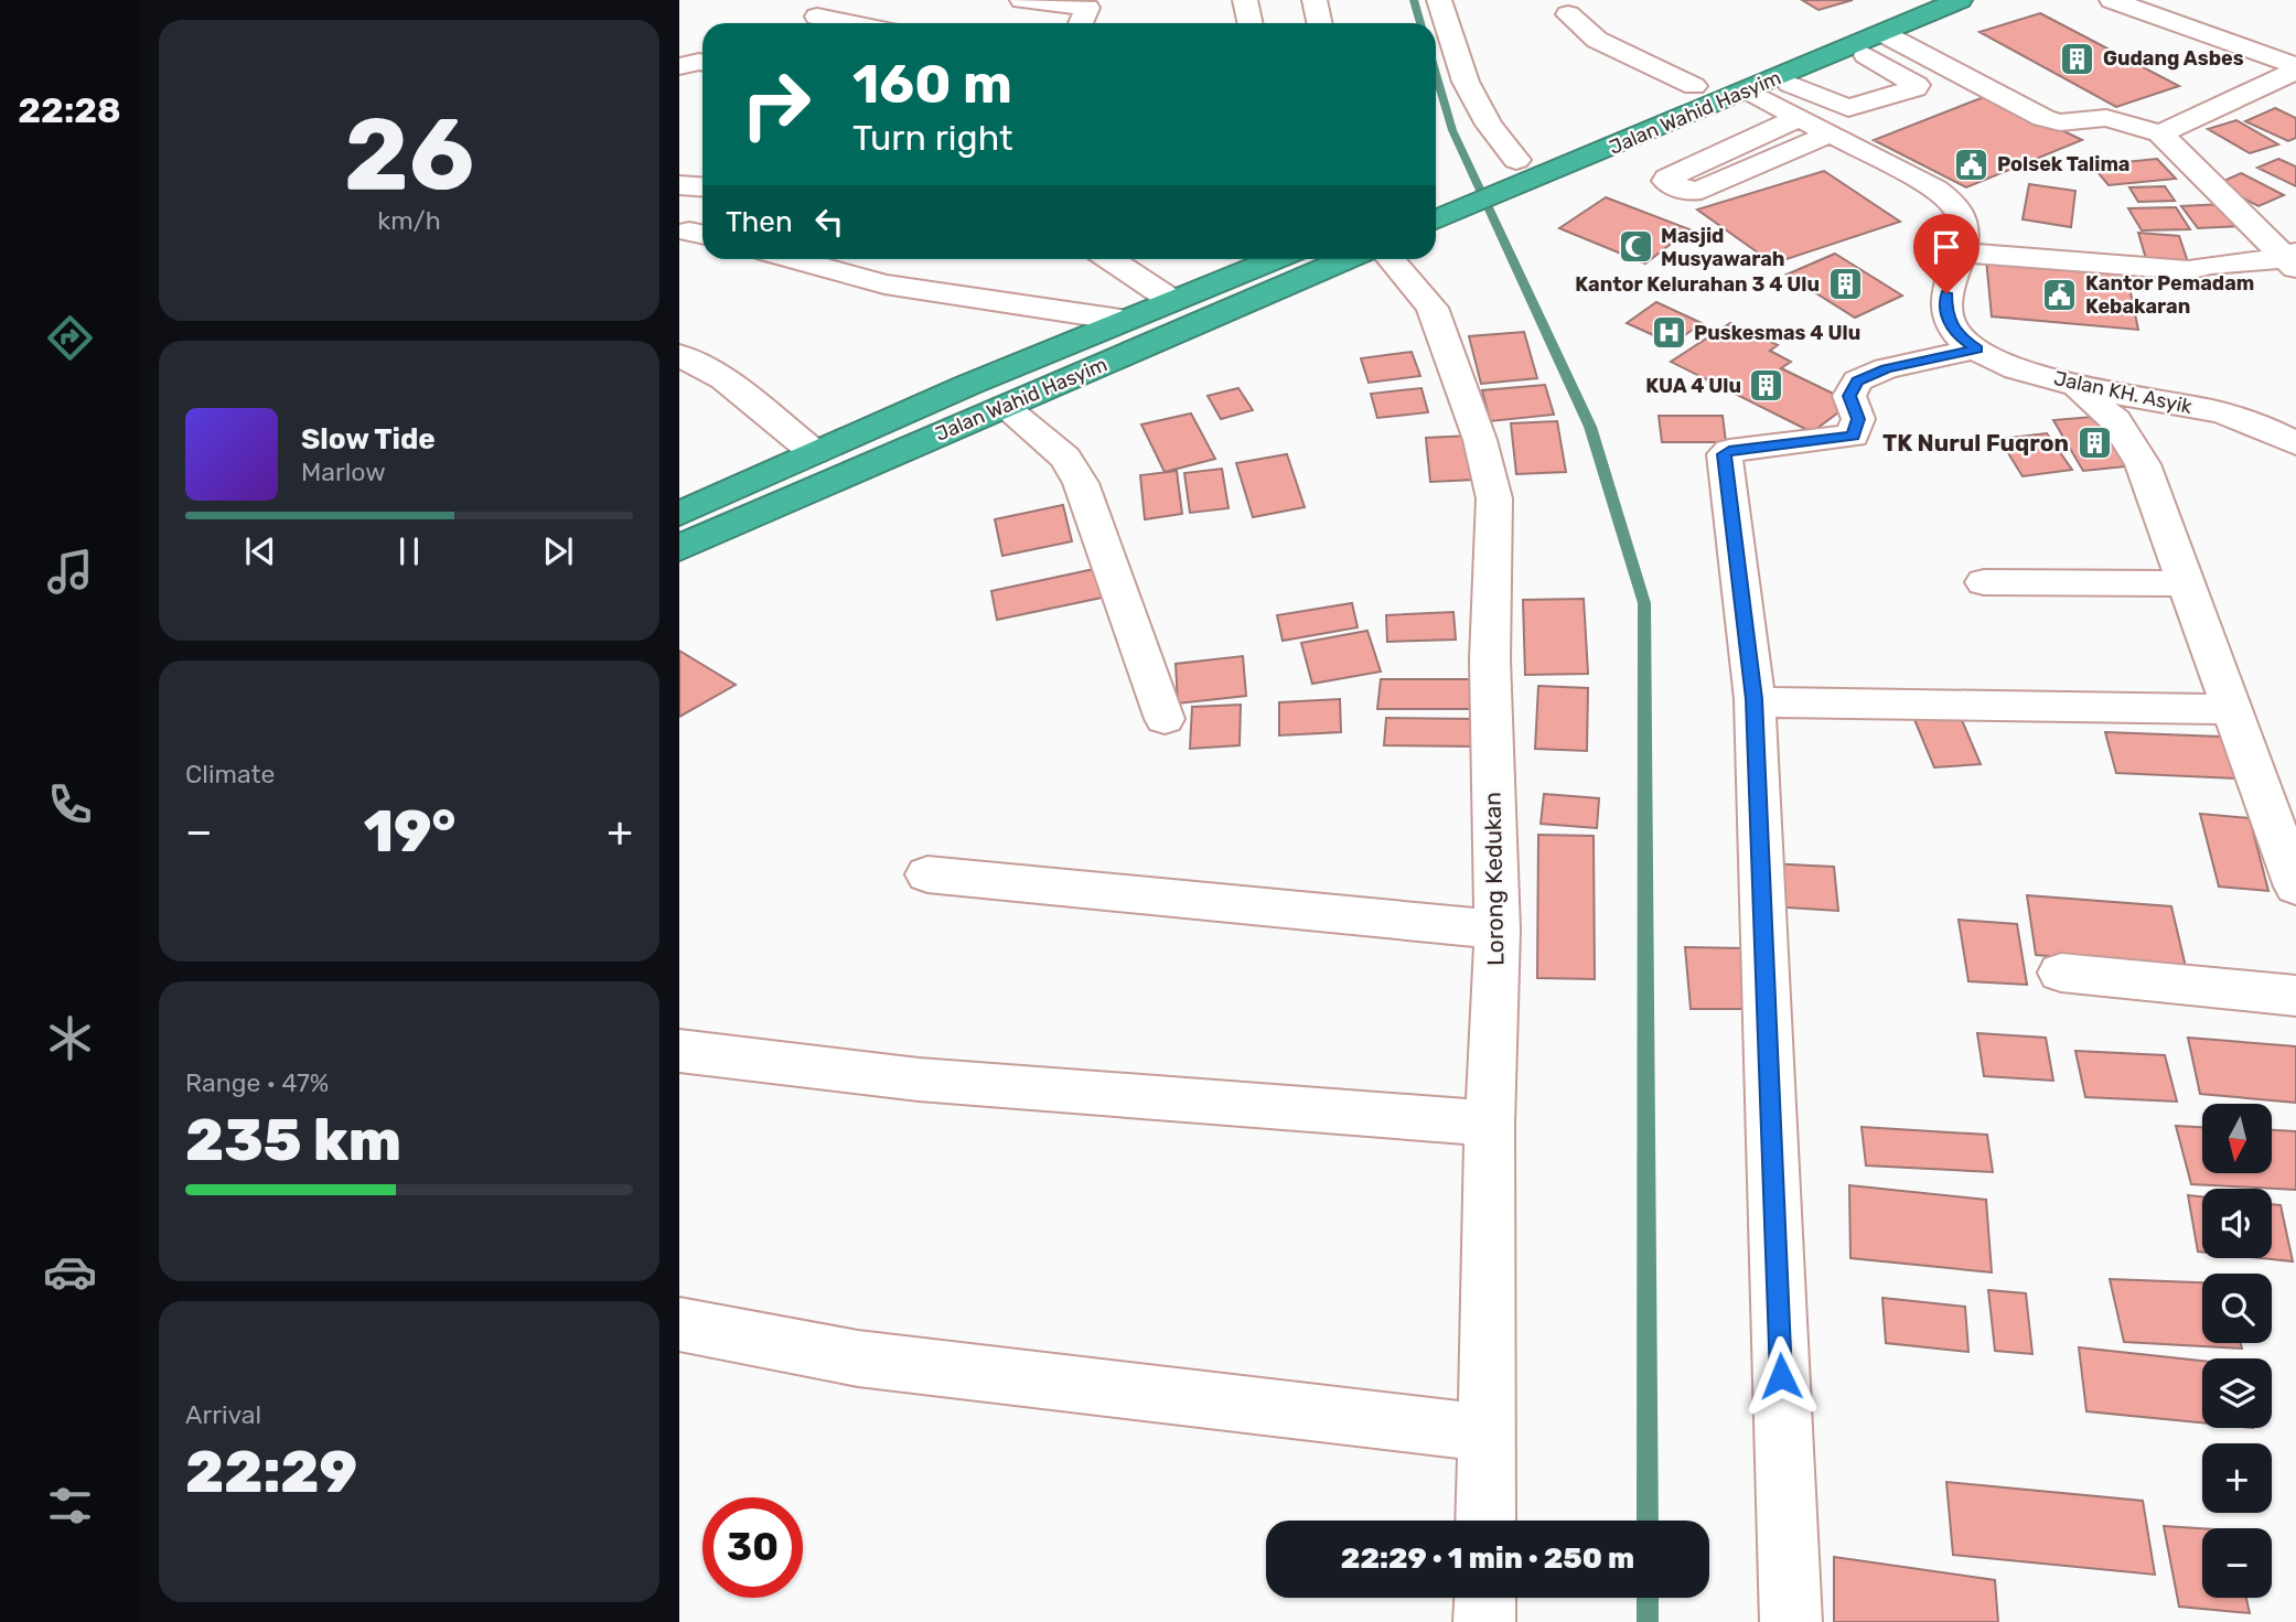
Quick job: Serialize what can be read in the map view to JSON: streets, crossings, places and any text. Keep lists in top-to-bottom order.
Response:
{
  "streets": {
    "highway": ["Jalan Wahid Hasyim"],
    "street": ["Jalan KH. Asyik", "Lorong Kedukan"]
  },
  "crossings": [
    ["Jalan Wahid Hasyim", "Jalan KH. Asyik"]
  ],
  "places": {
    "building": [
      "Gudang Asbes",
      "Kantor Kelurahan 3 4 Ulu",
      "KUA 4 Ulu",
      "TK Nurul Fuqron"
    ],
    "public building": ["Polsek Talima", "Kantor Pemadam Kebakaran"],
    "mosque": ["Masjid Musyawarah"],
    "hospital": ["Puskesmas 4 Ulu"]
  },
  "north": "bottom",
  "page": {
    "tabs": "22:28",
    "tile": [
      ["26", "km/h"],
      "Climate",
      ["Range · 47%", "235 km"],
      ["Arrival", "22:29"]
    ],
    "turn": ["160 m", "Turn right"],
    "then": "Then",
    "song": ["Slow Tide", "Marlow"],
    "heat": ["−", "19°", "+"],
    "map_buttons": ["+", "−"],
    "limit": "30",
    "trip": "22:29 · 1 min · 250 m"
  }
}
